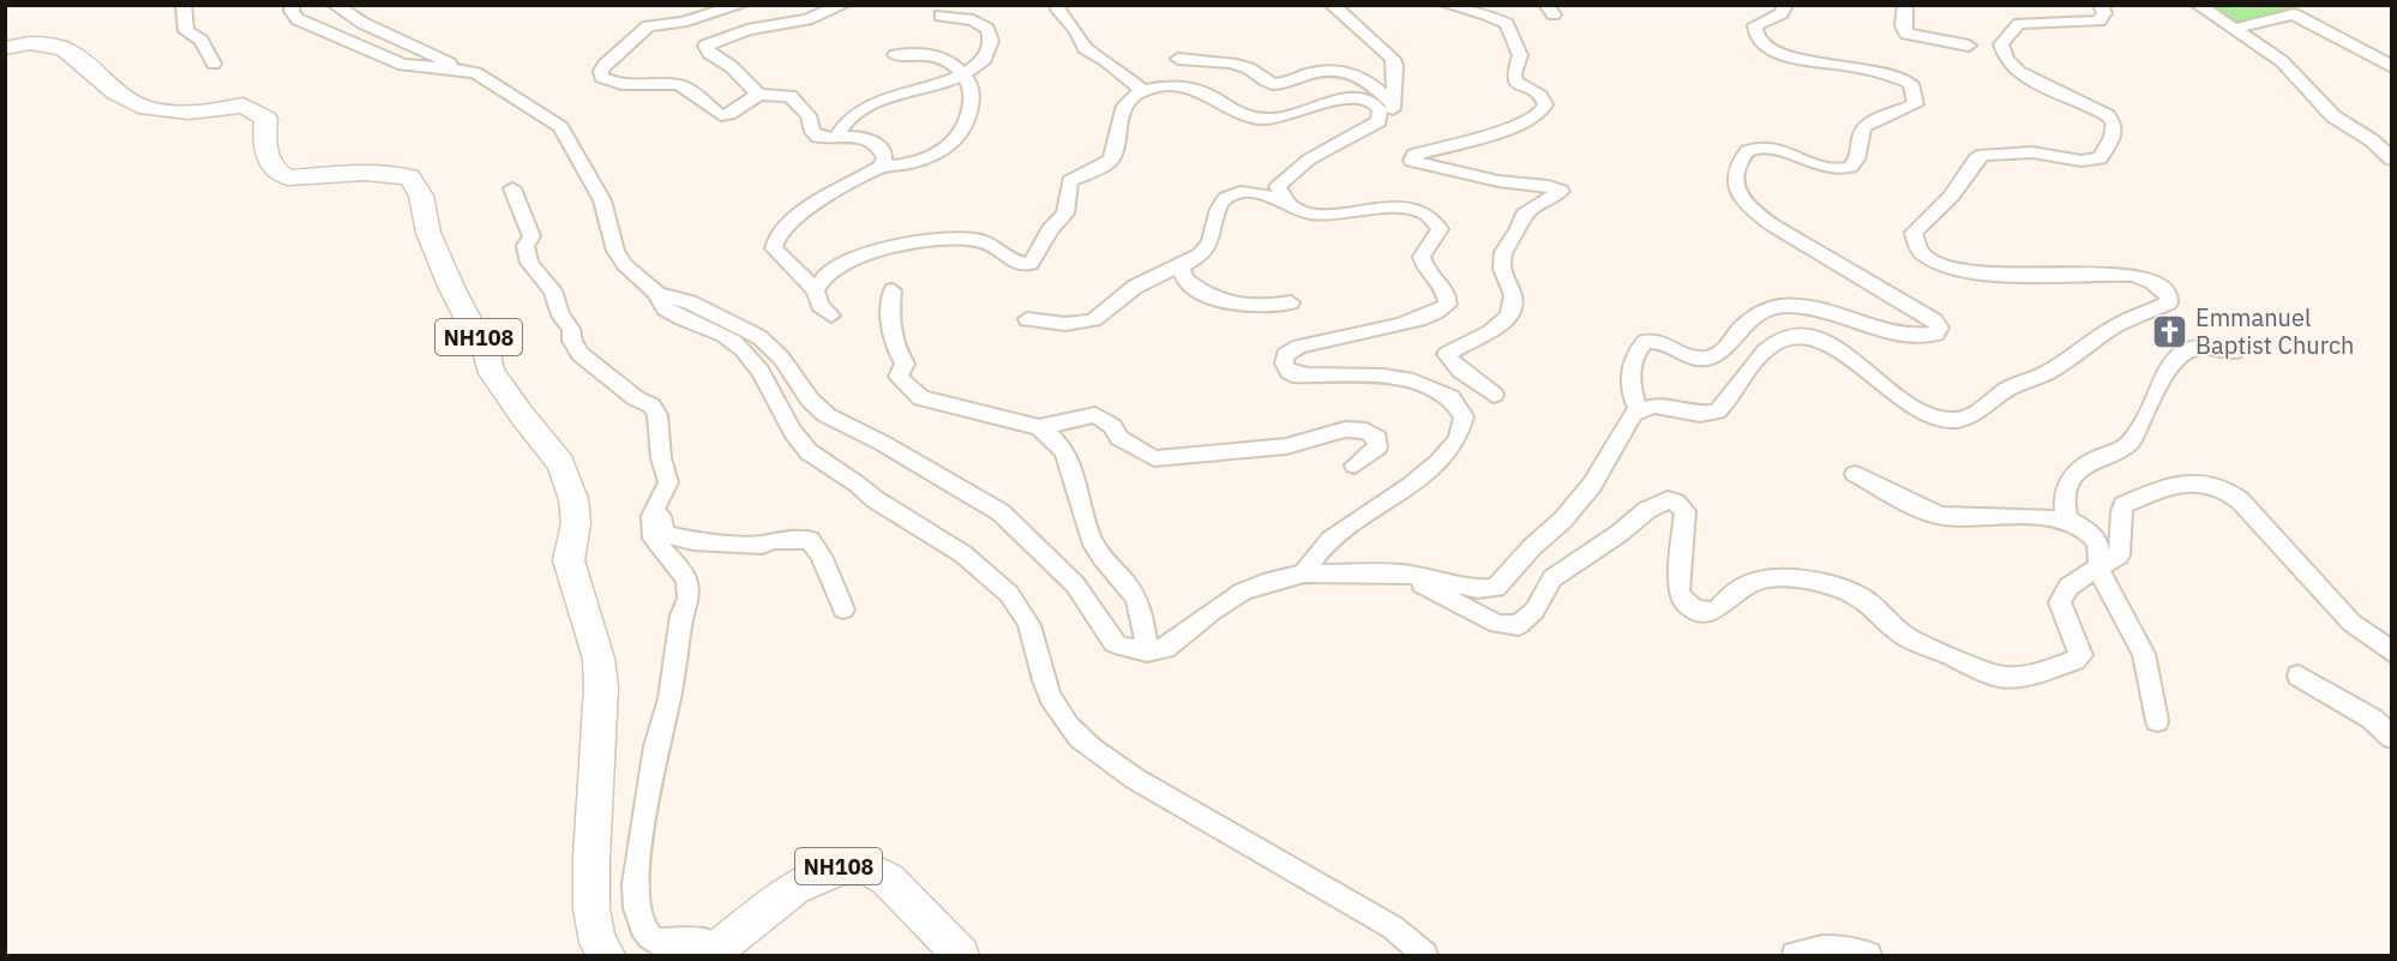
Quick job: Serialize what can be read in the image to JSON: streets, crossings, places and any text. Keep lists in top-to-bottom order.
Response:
{
  "streets": {
    "highway": ["NH108"]
  },
  "places": {
    "church": ["Emmanuel Baptist Church"]
  }
}
